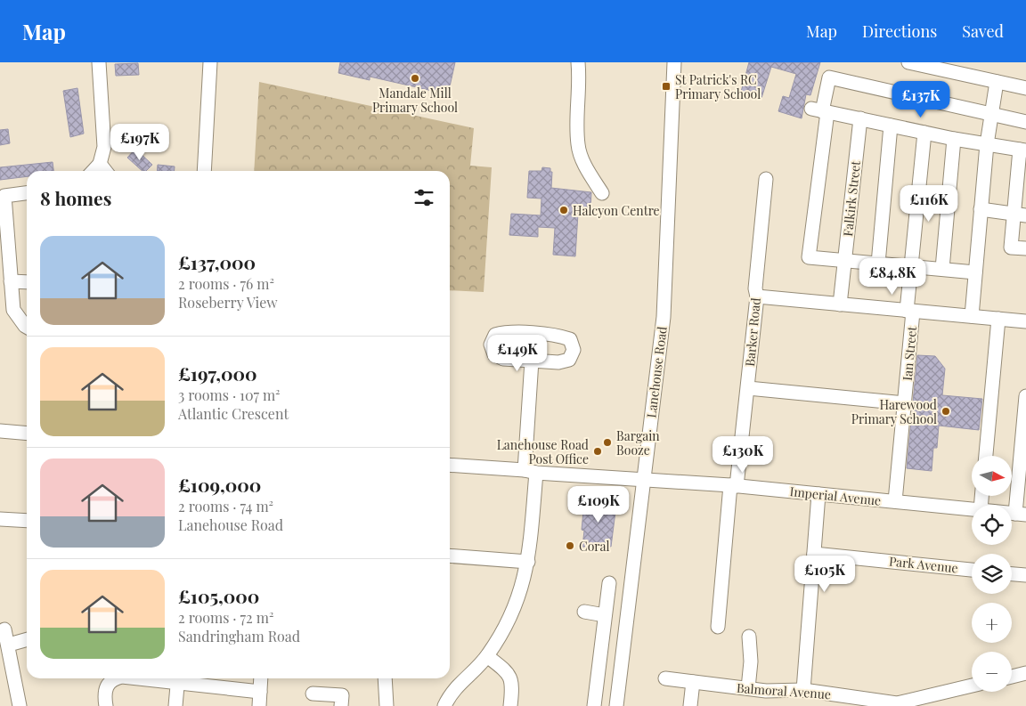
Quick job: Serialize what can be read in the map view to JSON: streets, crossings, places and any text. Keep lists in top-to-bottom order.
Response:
{
  "streets": {
    "street": [
      "Falkirk Street",
      "Barker Road",
      "Ian Street",
      "Lanehouse Road",
      "Imperial Avenue",
      "Park Avenue",
      "Balmoral Avenue"
    ]
  },
  "crossings": [
    ["Barker Road", "Imperial Avenue"],
    ["Ian Street", "Imperial Avenue"],
    ["Lanehouse Road", "Imperial Avenue"]
  ],
  "places": {
    "other": [
      "Mandale Mill Primary School",
      "Halcyon Centre",
      "Harewood Primary School",
      "Bargain Booze",
      "Lanehouse Road Post Office",
      "Coral"
    ],
    "transit": ["St Patrick's RC Primary School"]
  },
  "north": "right",
  "page": {
    "header": "Map",
    "nav": ["Map", "Directions", "Saved"],
    "price": [
      "£137K",
      "£197K",
      "£116K",
      "£84.8K",
      "£149K",
      "£130K",
      "£109K",
      "£105K"
    ],
    "heading": "8 homes",
    "list": [
      {
        "name": "£137,000",
        "note": "2 rooms · 76 m² · Roseberry View"
      },
      {
        "name": "£197,000",
        "note": "3 rooms · 107 m² · Atlantic Crescent"
      },
      {
        "name": "£109,000",
        "note": "2 rooms · 74 m² · Lanehouse Road"
      },
      {
        "name": "£105,000",
        "note": "2 rooms · 72 m² · Sandringham Road"
      }
    ],
    "map_buttons": ["+", "−"]
  }
}
